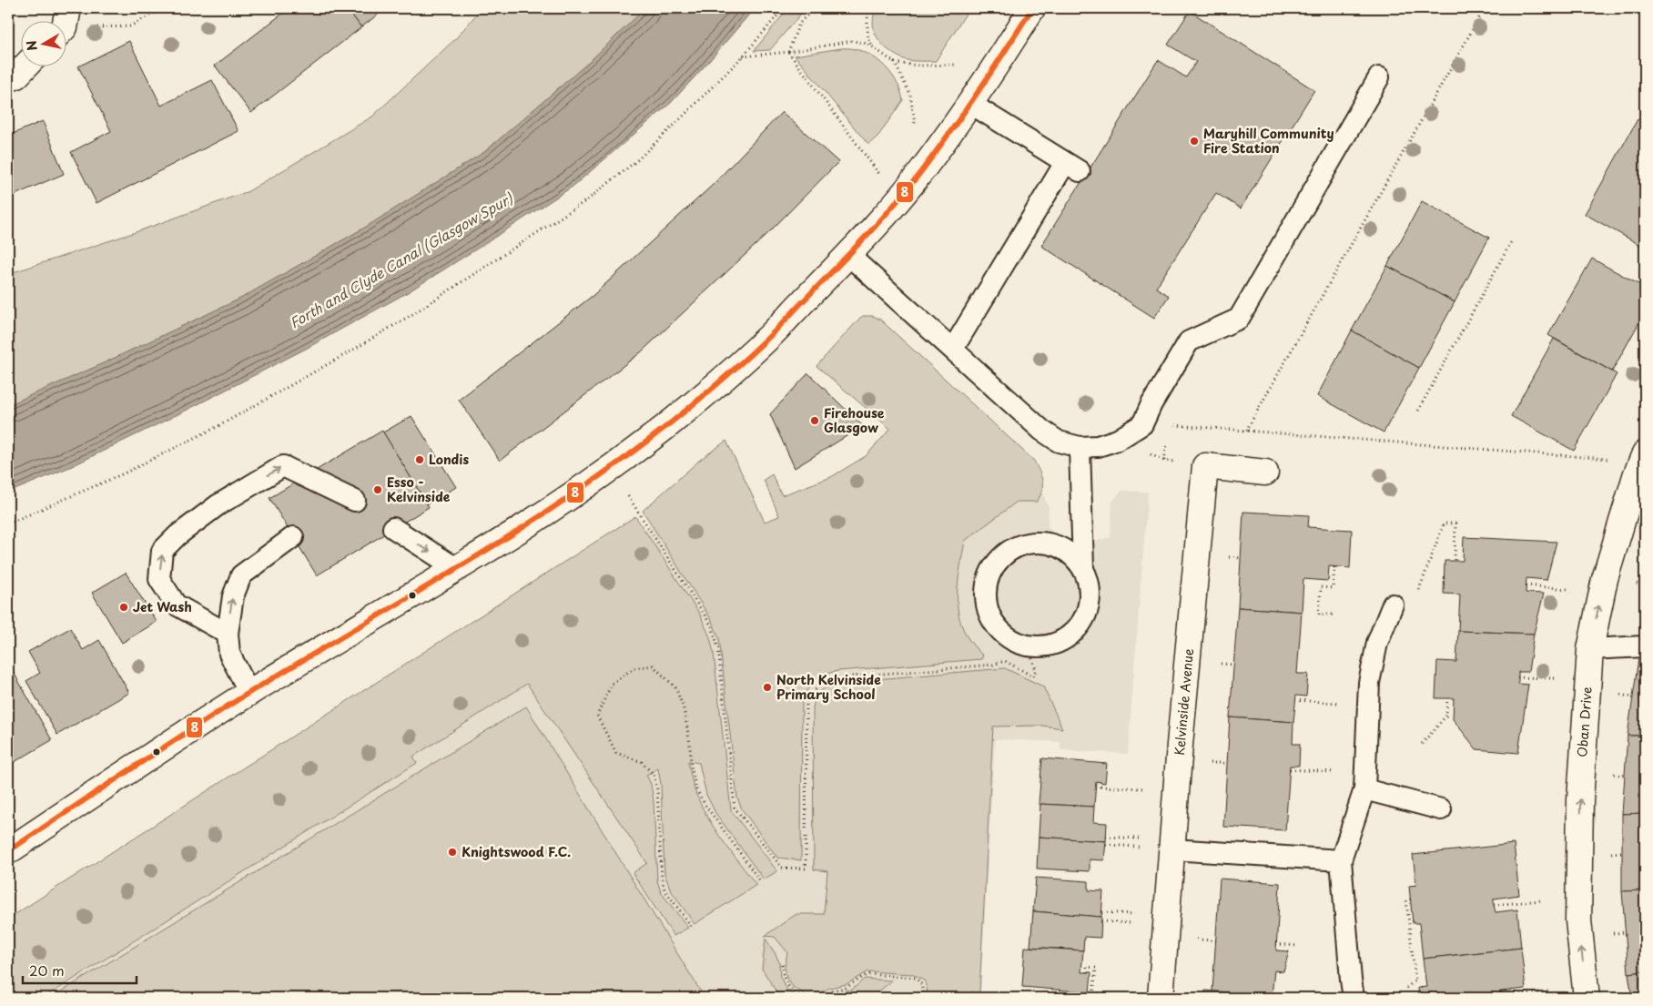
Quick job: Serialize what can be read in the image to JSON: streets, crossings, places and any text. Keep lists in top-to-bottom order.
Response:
{
  "streets": {
    "main road": ["Kelvinside Avenue", "Oban Drive"]
  },
  "one_way": ["Oban Drive"],
  "water": ["Forth and Clyde Canal (Glasgow Spur)"],
  "places": [
    "Maryhill Community Fire Station",
    "Firehouse Glasgow",
    "Londis",
    "Esso - Kelvinside",
    "Jet Wash",
    "North Kelvinside Primary School",
    "Knightswood F.C."
  ],
  "lines": ["transit line 8"],
  "scale_bar": "20 m",
  "north": "left"
}
